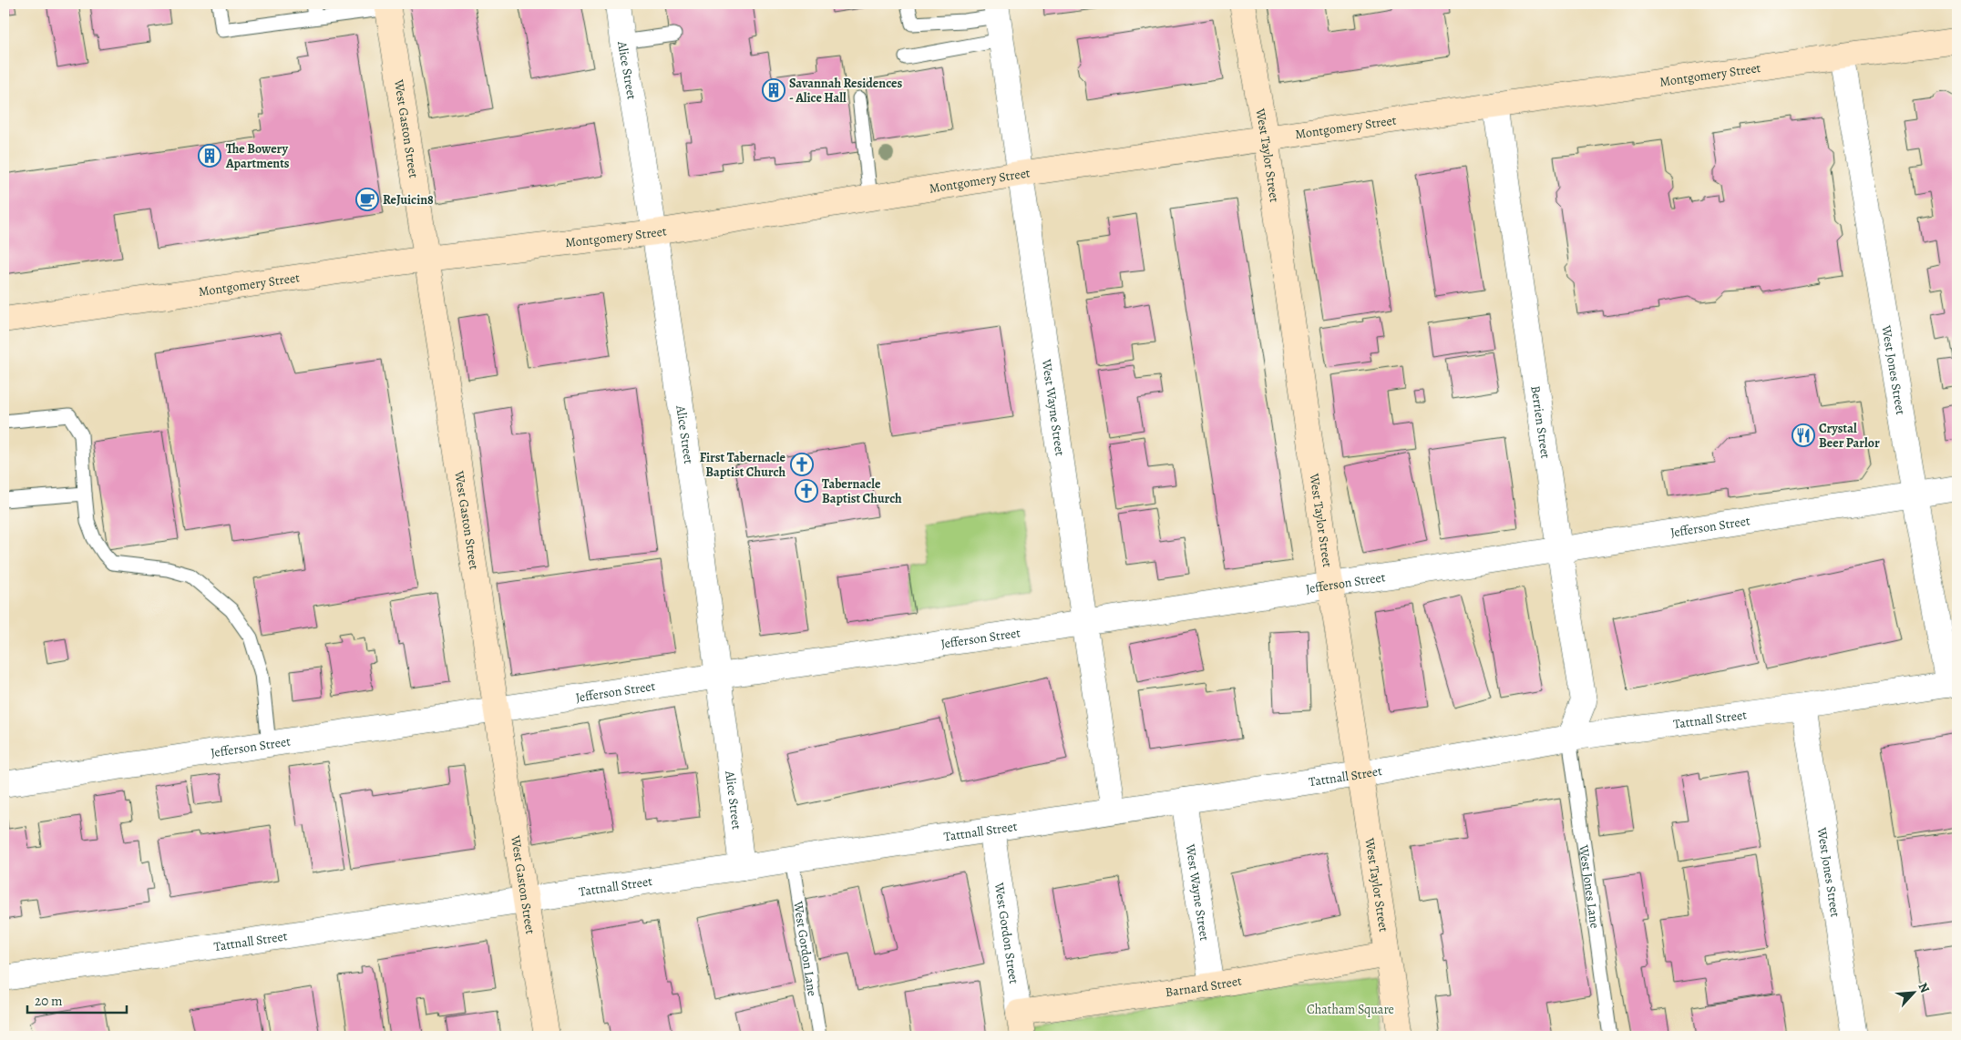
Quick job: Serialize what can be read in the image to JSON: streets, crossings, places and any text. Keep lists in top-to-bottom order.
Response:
{
  "streets": {
    "street": [
      "Alice Street",
      "Montgomery Street",
      "West Gaston Street",
      "West Taylor Street",
      "West Jones Street",
      "West Wayne Street",
      "Berrien Street",
      "Jefferson Street",
      "Tattnall Street",
      "West Gordon Street",
      "Barnard Street"
    ],
    "lane": ["West Jones Lane", "West Gordon Lane"]
  },
  "crossings": [
    ["Alice Street", "Montgomery Street"],
    ["Alice Street", "Jefferson Street"],
    ["Alice Street", "Tattnall Street"],
    ["Montgomery Street", "West Gaston Street"],
    ["Montgomery Street", "West Taylor Street"],
    ["Montgomery Street", "West Jones Street"],
    ["Montgomery Street", "West Wayne Street"],
    ["Montgomery Street", "Berrien Street"],
    ["West Gaston Street", "Jefferson Street"],
    ["West Gaston Street", "Tattnall Street"],
    ["West Taylor Street", "Jefferson Street"],
    ["West Taylor Street", "Tattnall Street"],
    ["West Taylor Street", "Barnard Street"],
    ["West Jones Street", "Jefferson Street"],
    ["West Jones Street", "Tattnall Street"],
    ["West Wayne Street", "Jefferson Street"],
    ["West Wayne Street", "Tattnall Street"],
    ["West Wayne Street", "Barnard Street"],
    ["Berrien Street", "Jefferson Street"],
    ["Berrien Street", "Tattnall Street"],
    ["Berrien Street", "West Jones Lane"],
    ["Tattnall Street", "West Jones Lane"],
    ["Tattnall Street", "West Gordon Street"],
    ["Tattnall Street", "West Gordon Lane"],
    ["West Gordon Street", "Barnard Street"]
  ],
  "parks": ["Chatham Square"],
  "places": {
    "building": ["Savannah Residences - Alice Hall", "The Bowery Apartments"],
    "cafe": ["ReJuicin8"],
    "restaurant": ["Crystal Beer Parlor"],
    "church": ["First Tabernacle Baptist Church", "Tabernacle Baptist Church"]
  },
  "scale_bar": "20 m",
  "north": "top right"
}
